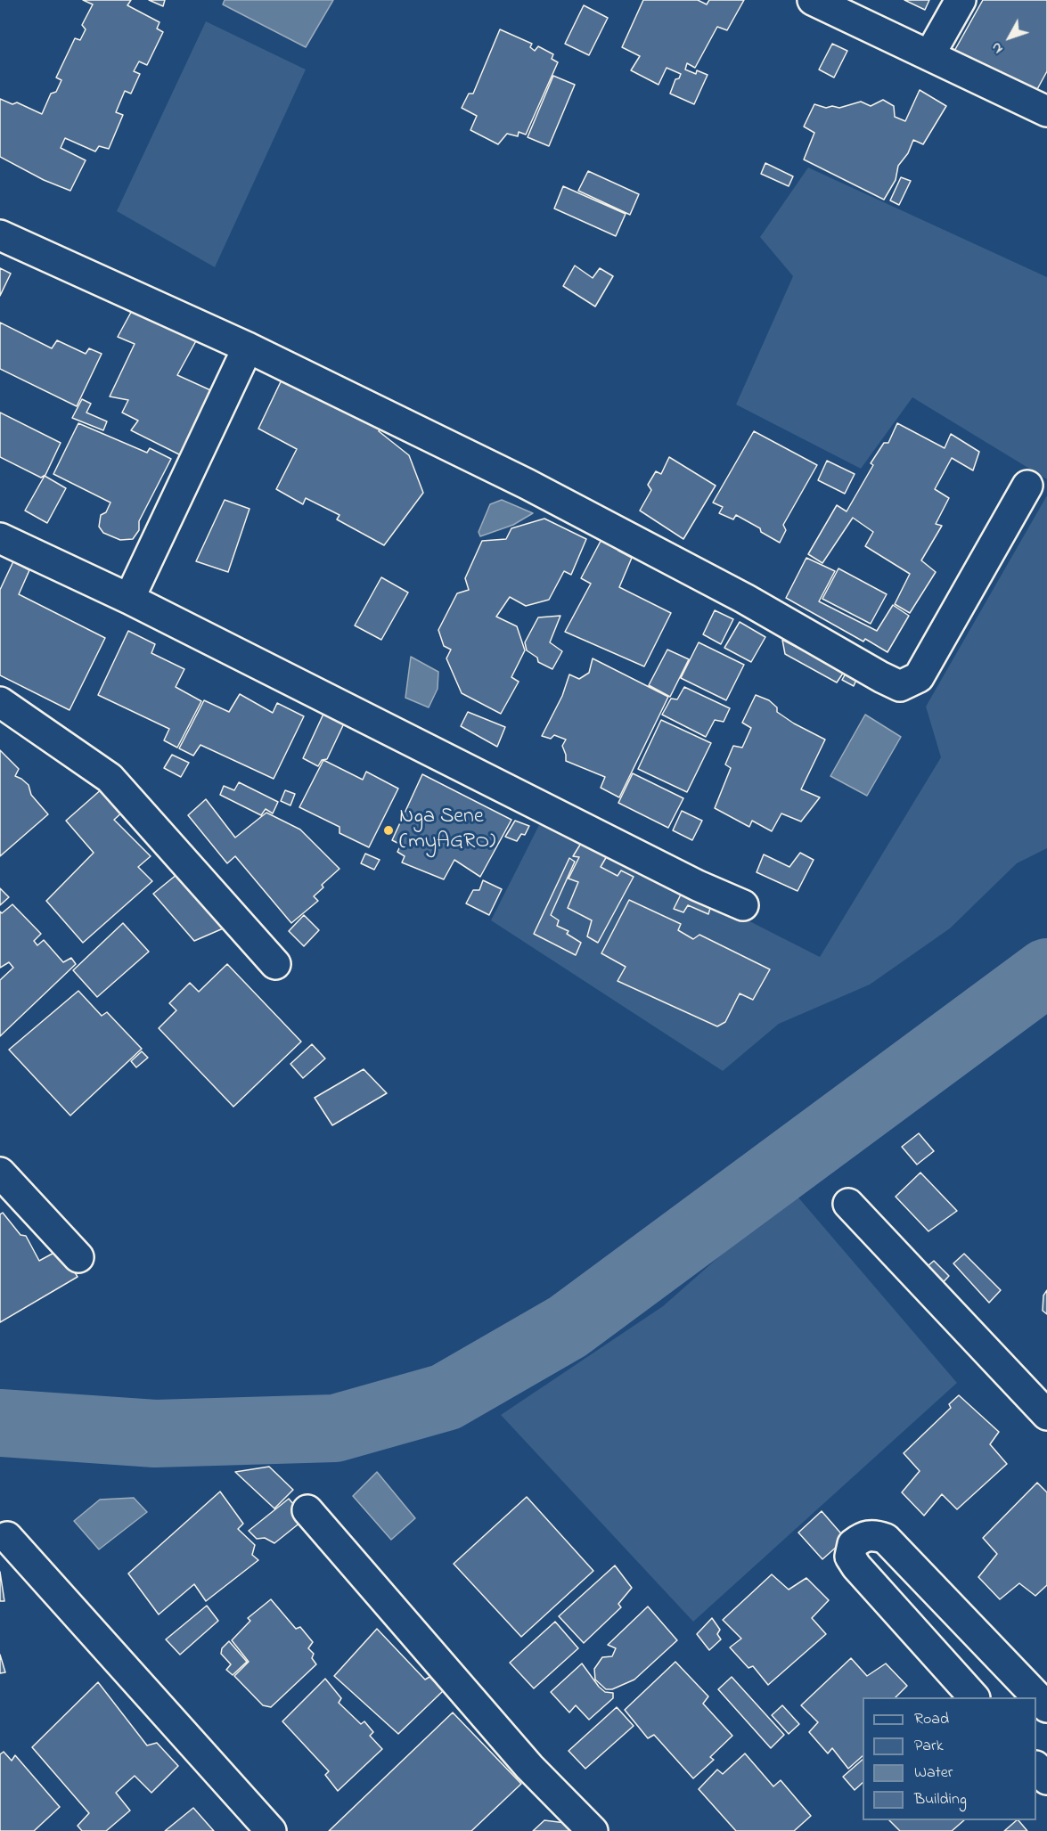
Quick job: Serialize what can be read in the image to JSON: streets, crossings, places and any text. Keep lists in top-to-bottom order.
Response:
{
  "places": ["Nga Sene (myAGRO)"],
  "legend": [
    "Road",
    "Park",
    "Water",
    "Building"
  ],
  "north": "bottom left"
}
